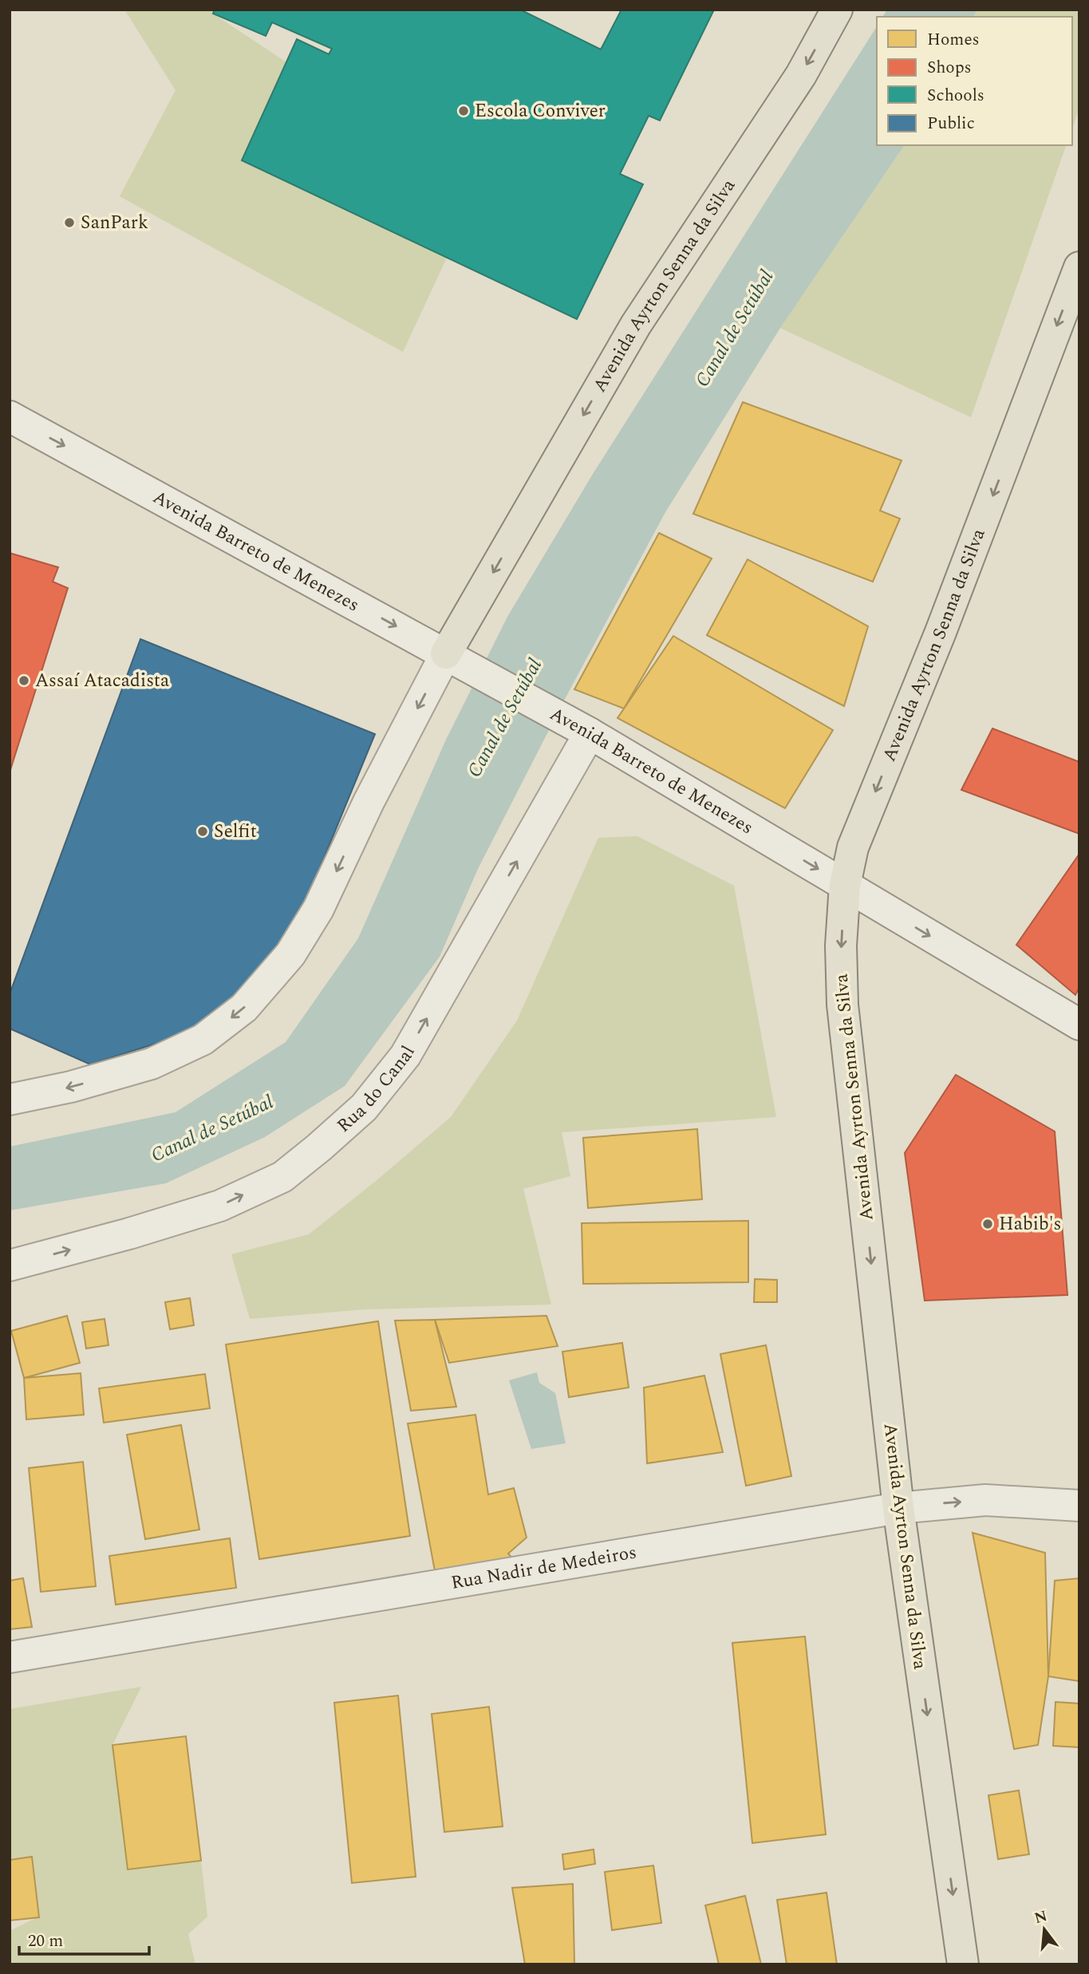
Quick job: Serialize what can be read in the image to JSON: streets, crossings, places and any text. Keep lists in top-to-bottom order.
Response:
{
  "streets": {
    "main road": ["Avenida Ayrton Senna da Silva"],
    "street": ["Avenida Barreto de Menezes", "Rua do Canal", "Rua Nadir de Medeiros"]
  },
  "crossings": [
    ["Avenida Ayrton Senna da Silva", "Avenida Barreto de Menezes"],
    ["Avenida Ayrton Senna da Silva", "Rua Nadir de Medeiros"],
    ["Avenida Barreto de Menezes", "Rua do Canal"]
  ],
  "one_way": ["Avenida Ayrton Senna da Silva", "Avenida Barreto de Menezes"],
  "water": ["Canal de Setúbal"],
  "places": [
    "Escola Conviver",
    "SanPark",
    "Assaí Atacadista",
    "Selfit",
    "Habib's"
  ],
  "legend": [
    "Homes",
    "Shops",
    "Schools",
    "Public"
  ],
  "scale_bar": "20 m",
  "north": "top"
}
